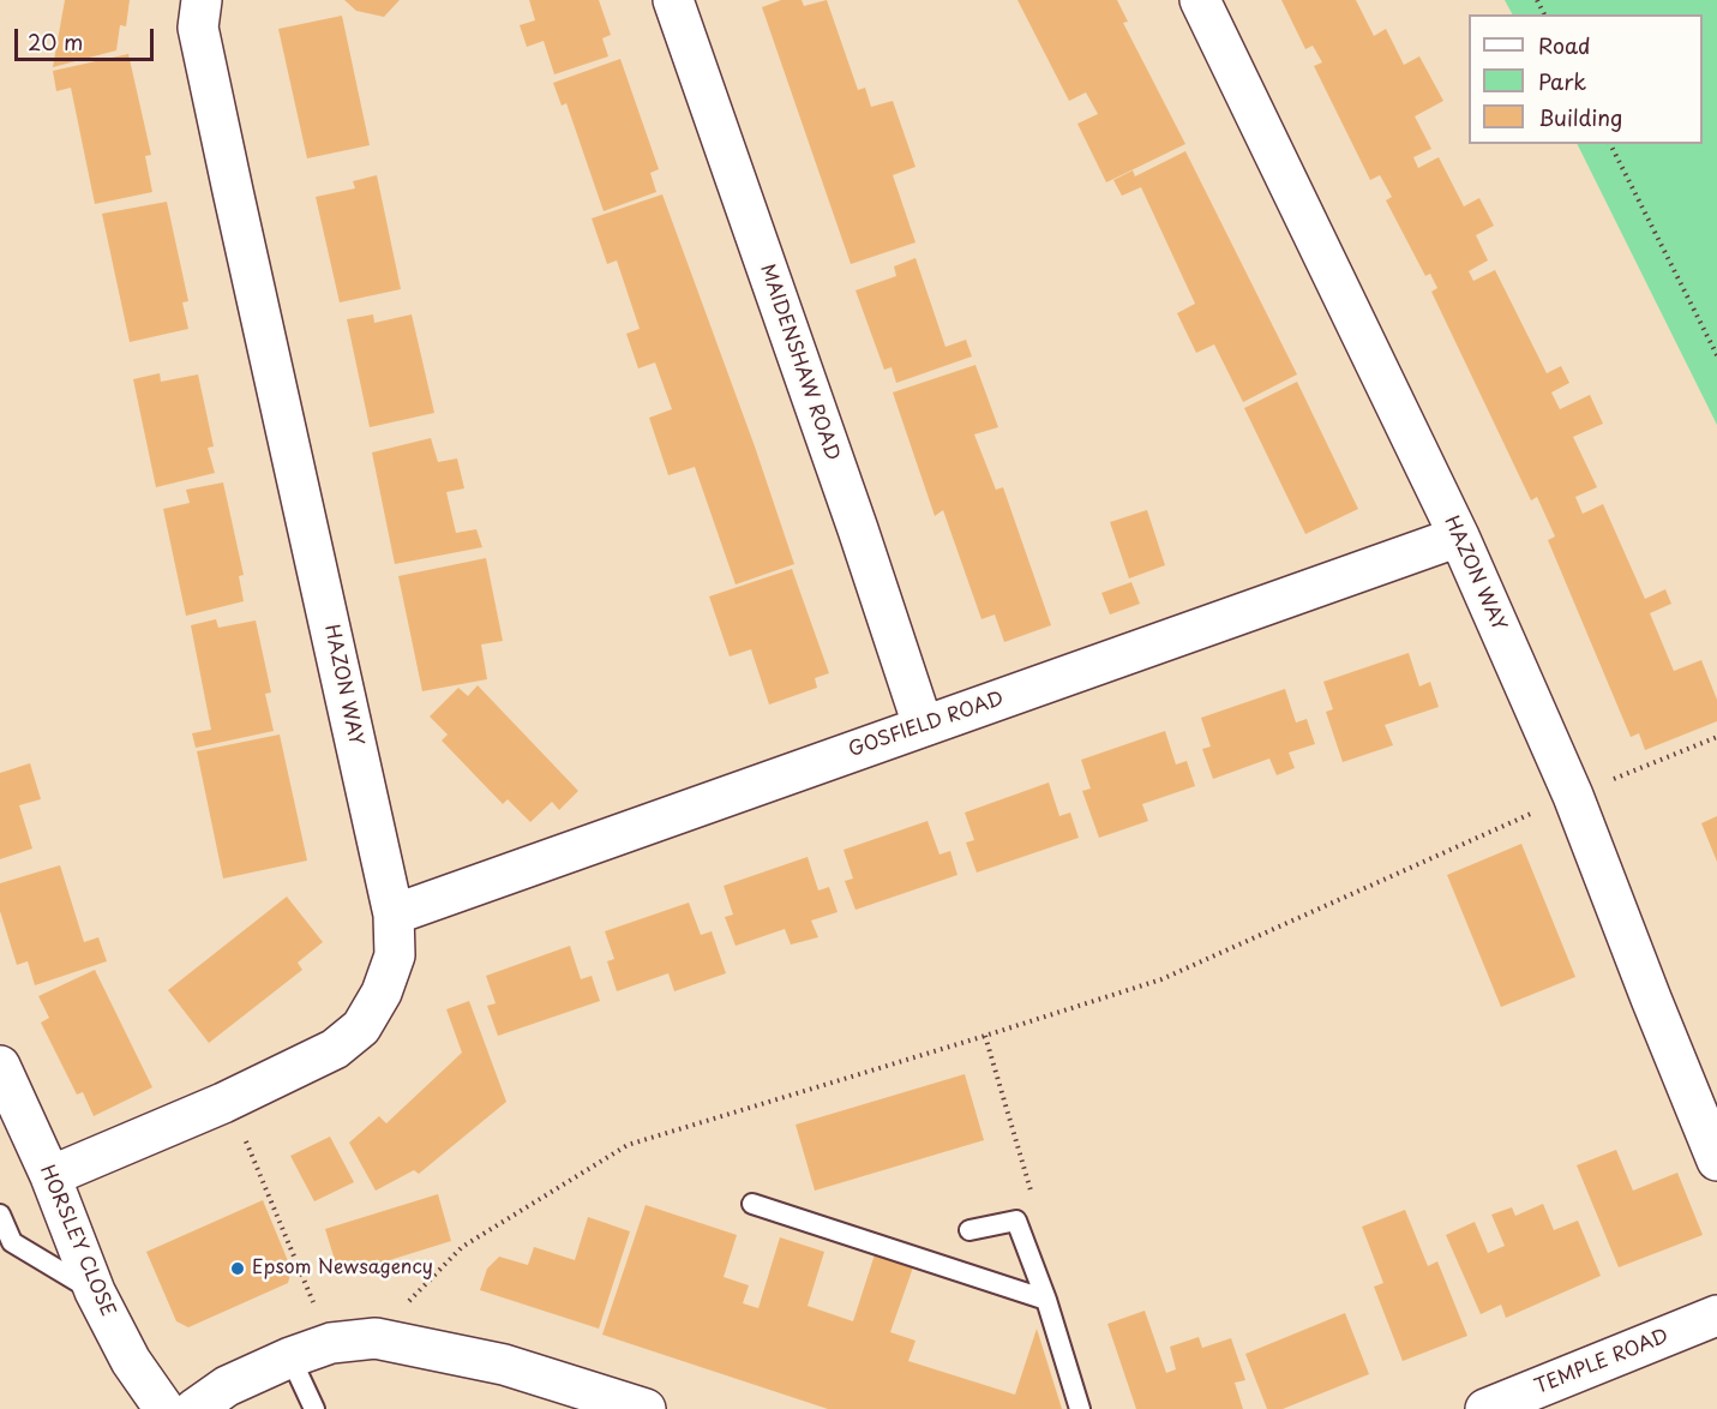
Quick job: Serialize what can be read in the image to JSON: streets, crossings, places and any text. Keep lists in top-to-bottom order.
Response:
{
  "streets": {
    "street": [
      "MAIDENSHAW ROAD",
      "HAZON WAY",
      "GOSFIELD ROAD",
      "HORSLEY CLOSE",
      "TEMPLE ROAD"
    ]
  },
  "crossings": [
    ["MAIDENSHAW ROAD", "GOSFIELD ROAD"],
    ["HAZON WAY", "GOSFIELD ROAD"],
    ["HAZON WAY", "HORSLEY CLOSE"]
  ],
  "places": ["Epsom Newsagency"],
  "legend": ["Road", "Park", "Building"],
  "scale_bar": "20 m"
}
